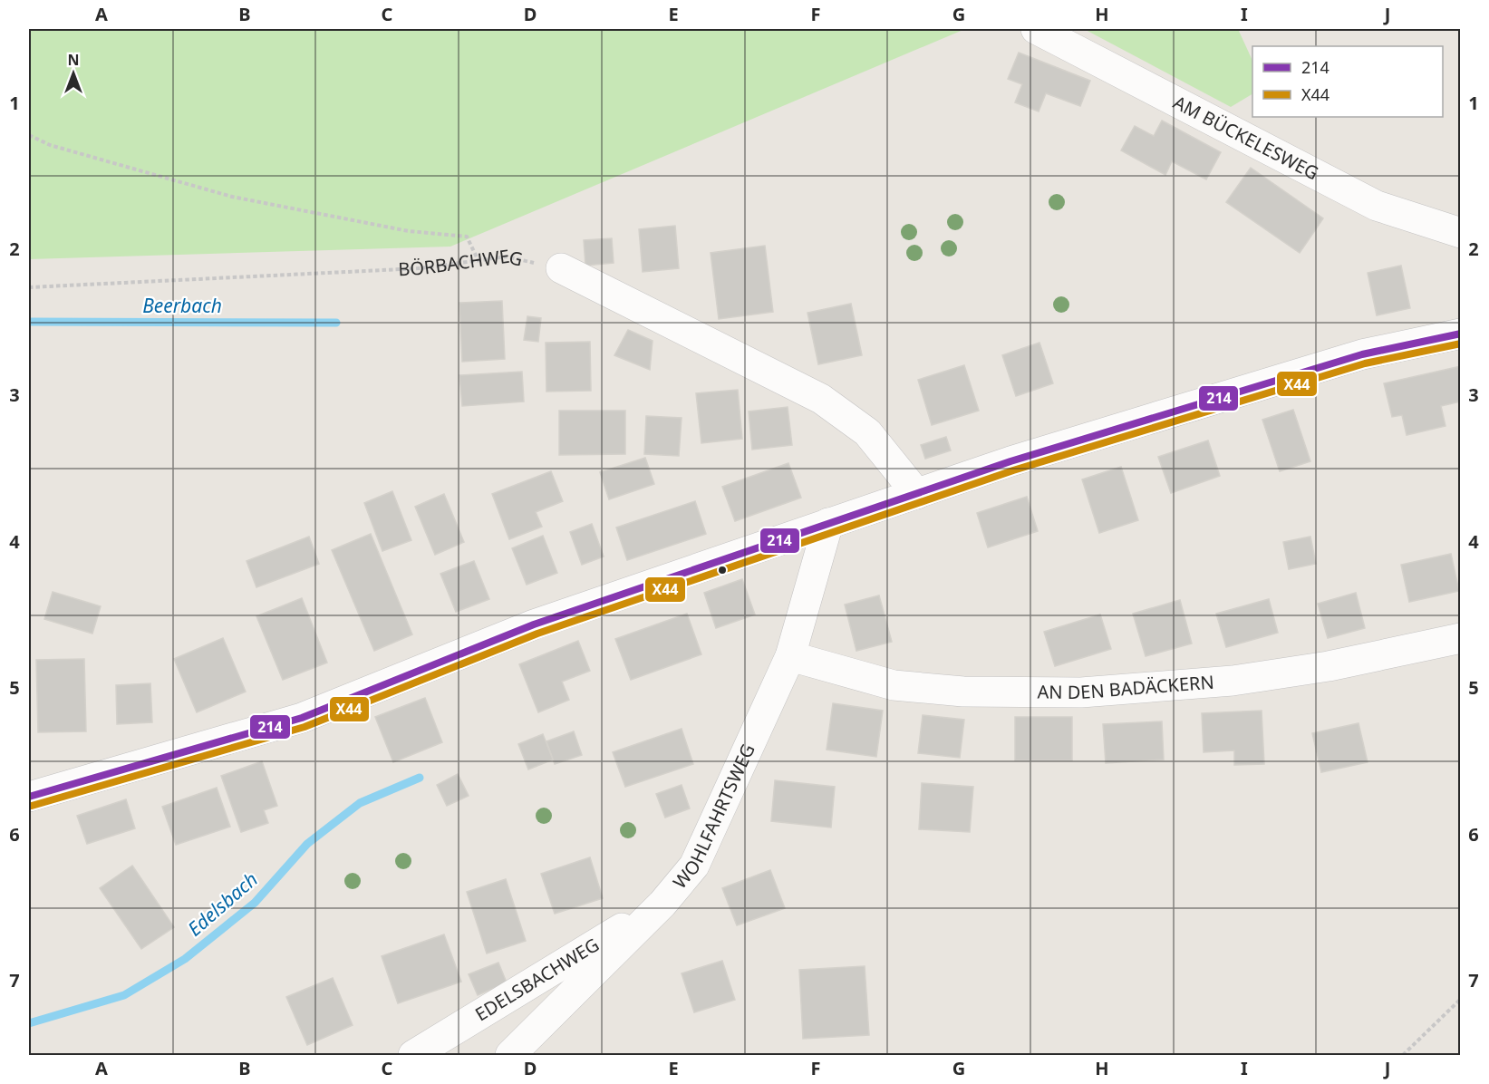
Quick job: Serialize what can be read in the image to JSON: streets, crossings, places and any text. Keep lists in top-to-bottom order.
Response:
{
  "streets": {
    "street": [
      "AM BÜCKELESWEG",
      "AN DEN BADÄCKERN",
      "WOHLFAHRTSWEG",
      "EDELSBACHWEG"
    ],
    "path": ["BÖRBACHWEG"]
  },
  "crossings": [
    ["AN DEN BADÄCKERN", "WOHLFAHRTSWEG"],
    ["WOHLFAHRTSWEG", "EDELSBACHWEG"]
  ],
  "water": ["Beerbach", "Edelsbach"],
  "lines": ["transit line 214", "transit line X44"],
  "legend": ["214", "X44"],
  "north": "top",
  "grid": {
    "columns": [
      "A",
      "B",
      "C",
      "D",
      "E",
      "F",
      "G",
      "H",
      "I",
      "J"
    ],
    "rows": [
      "1",
      "2",
      "3",
      "4",
      "5",
      "6",
      "7"
    ]
  }
}
